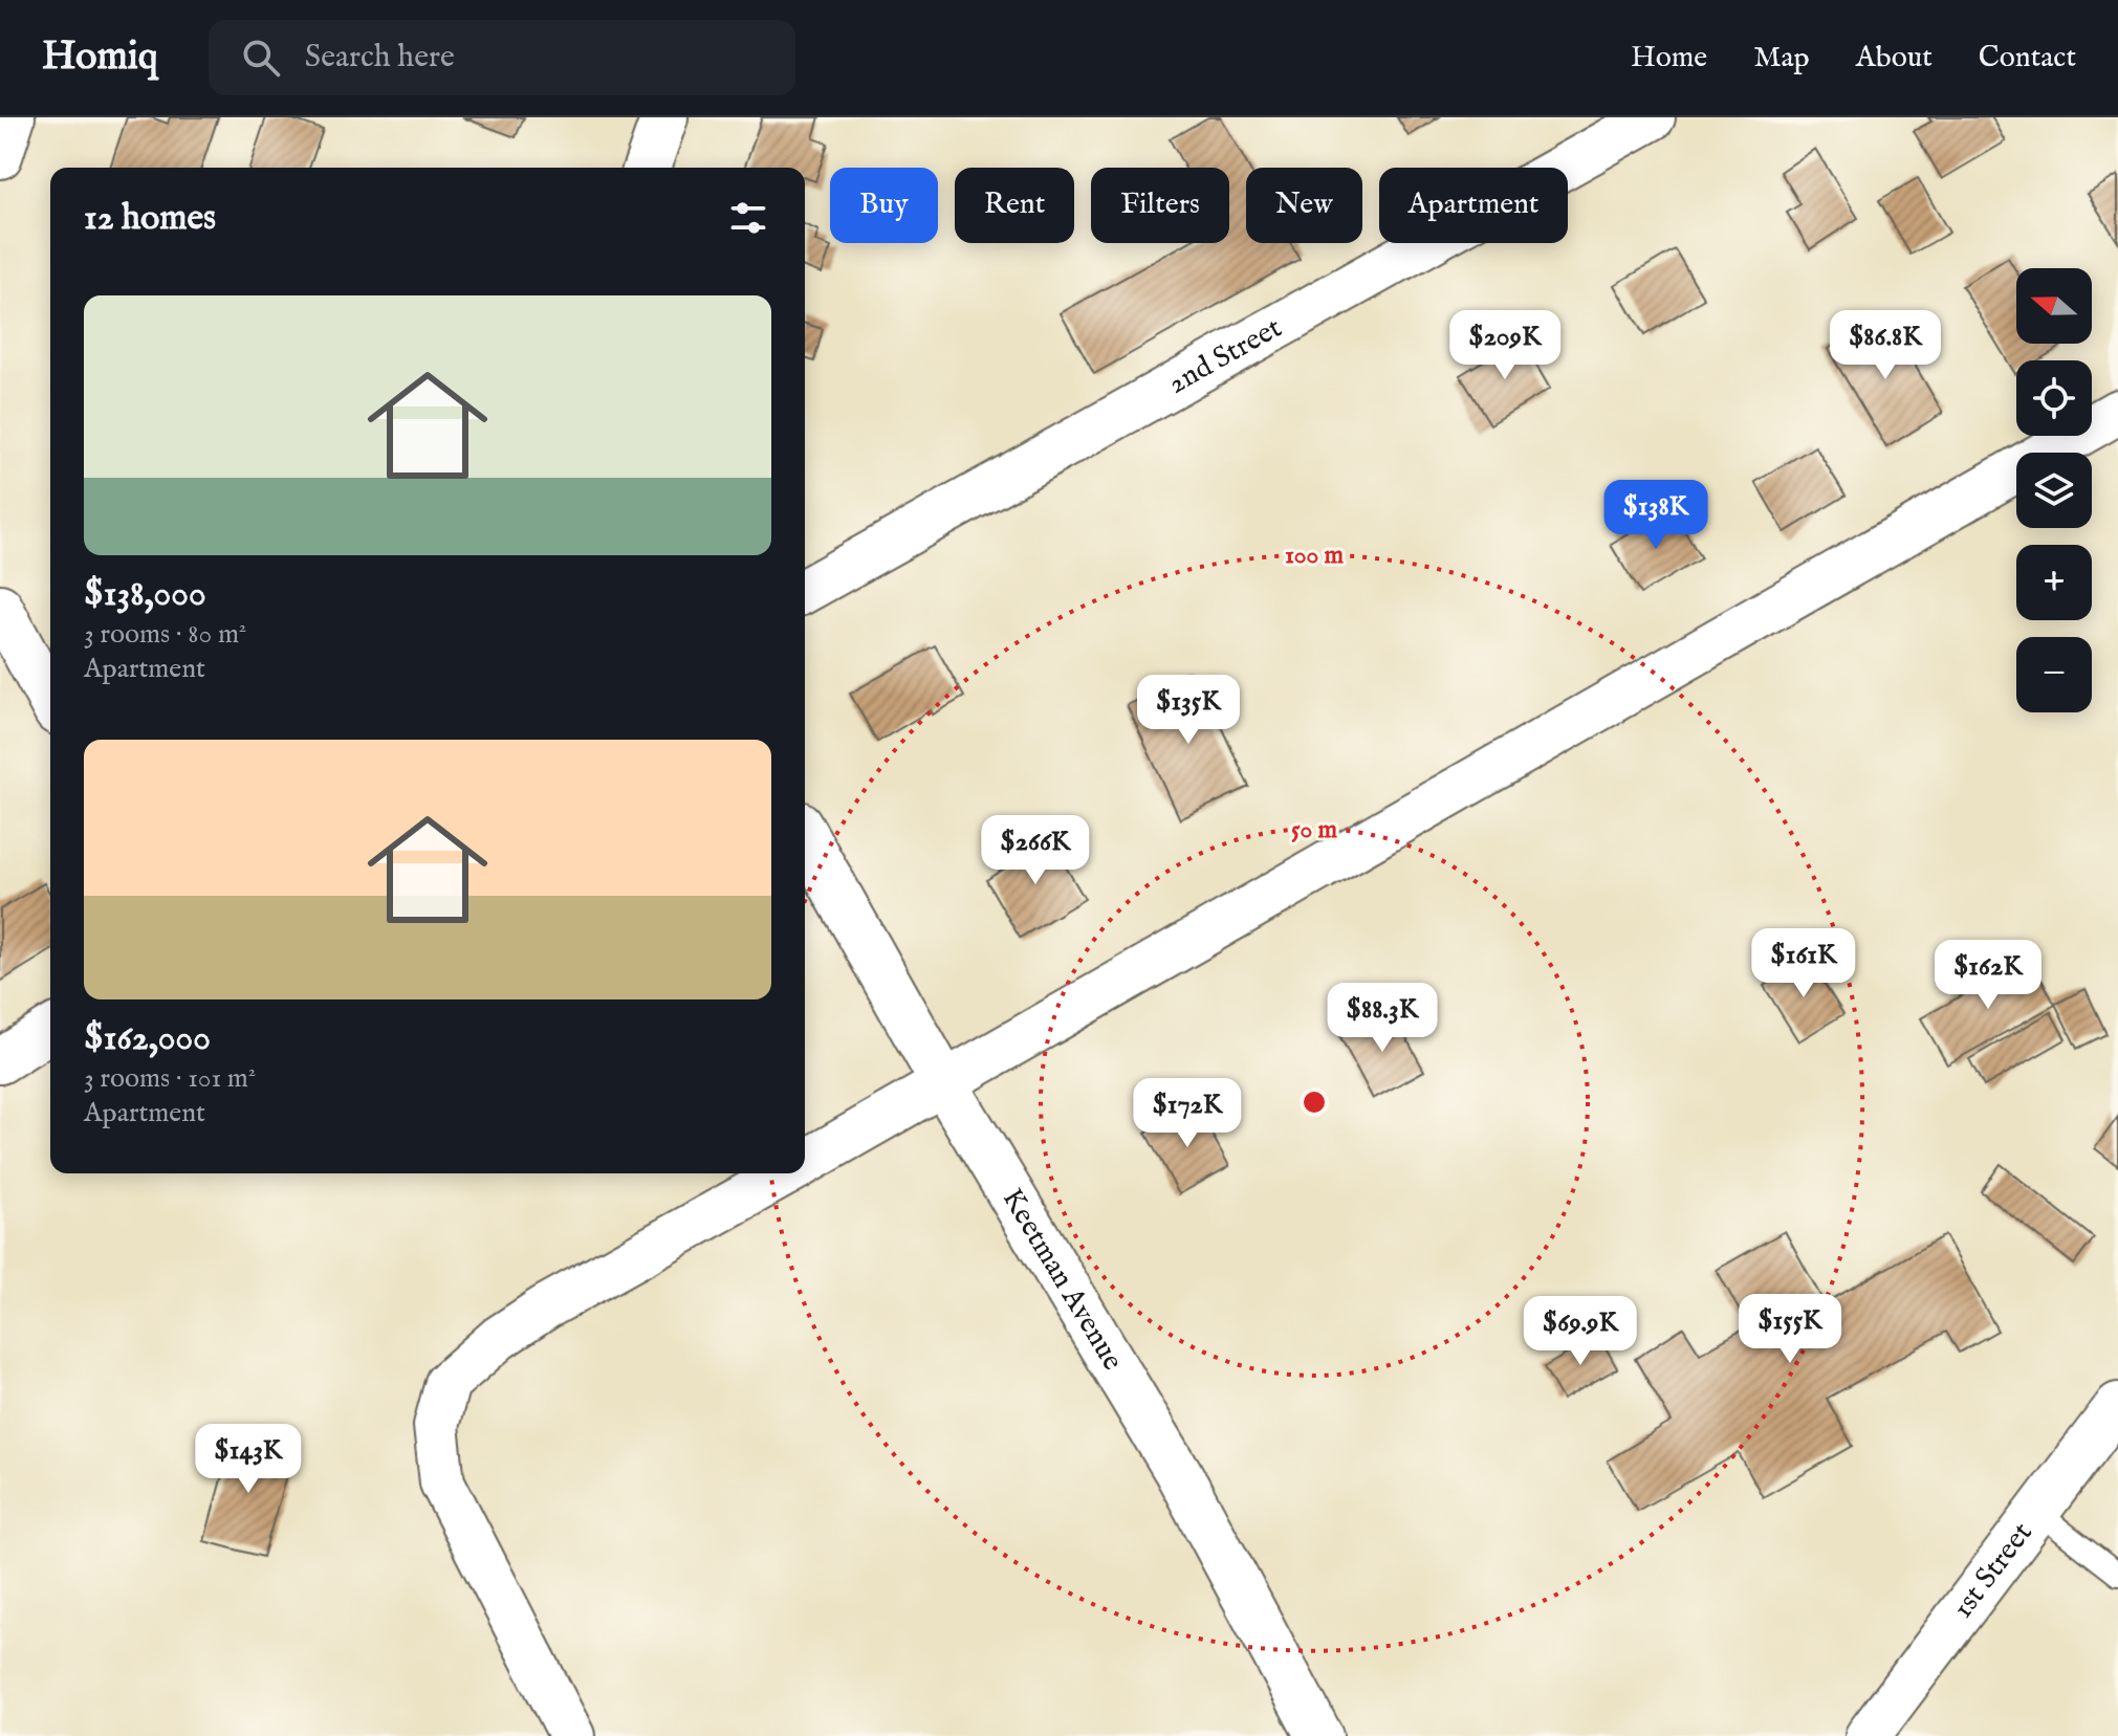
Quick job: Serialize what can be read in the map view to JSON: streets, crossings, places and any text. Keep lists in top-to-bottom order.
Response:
{
  "streets": {
    "street": ["2nd Street", "Keetman Avenue", "1st Street"]
  },
  "north": "left",
  "page": {
    "header": "Homiq",
    "search": "Search here",
    "nav": [
      "Home",
      "Map",
      "About",
      "Contact"
    ],
    "chip": [
      "Buy",
      "Rent",
      "Filters",
      "New",
      "Apartment"
    ],
    "heading": "12 homes",
    "map_buttons": ["+", "−"],
    "list": [
      {
        "name": "$138,000",
        "note": "3 rooms · 80 m² · Apartment"
      },
      {
        "name": "$162,000",
        "note": "3 rooms · 101 m² · Apartment"
      }
    ],
    "price": [
      "$209K",
      "$86.8K",
      "$138K",
      "$135K",
      "$266K",
      "$161K",
      "$162K",
      "$88.3K",
      "$172K",
      "$155K",
      "$69.9K",
      "$143K"
    ]
  },
  "rings": ["100 m", "50 m"]
}
